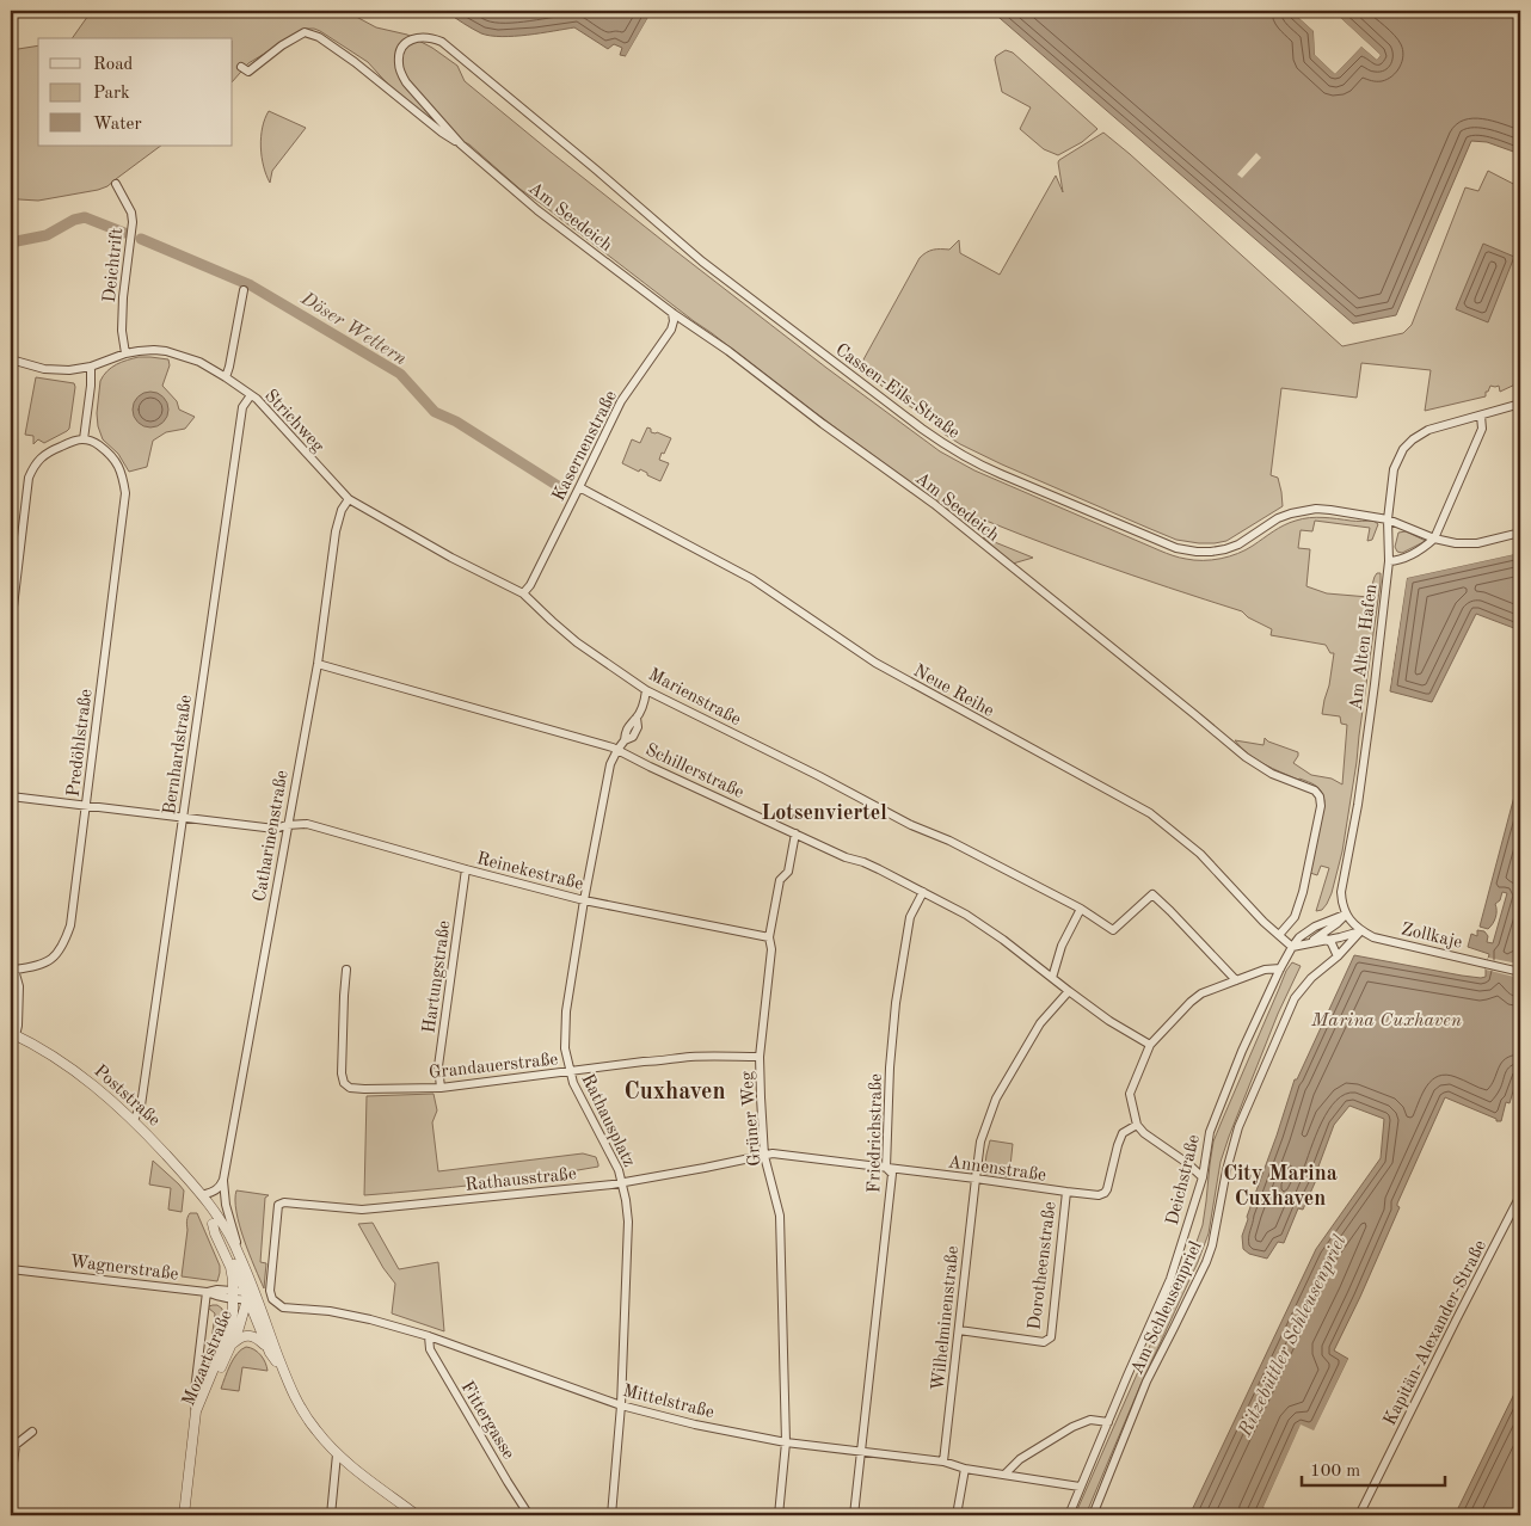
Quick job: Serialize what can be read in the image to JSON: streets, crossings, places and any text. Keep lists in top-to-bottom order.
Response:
{
  "streets": {
    "street": [
      "Am Seedeich",
      "Deichtrift",
      "Cassen-Eils-Straße",
      "Strichweg",
      "Kasernenstraße",
      "Am Alten Hafen",
      "Neue Reihe",
      "Marienstraße",
      "Predöhlstraße",
      "Bernhardstraße",
      "Schillerstraße",
      "Catharinenstraße",
      "Reinekestraße",
      "Zollkaje",
      "Hartungstraße",
      "Grandauerstraße",
      "Poststraße",
      "Grüner Weg",
      "Rathausplatz",
      "Friedrichstraße",
      "Annenstraße",
      "Rathausstraße",
      "Deichstraße",
      "Dorotheenstraße",
      "Wagnerstraße",
      "Am Schleusenpriel",
      "Wilhelminenstraße",
      "Kapitän-Alexander-Straße",
      "Mozartstraße",
      "Mittelstraße",
      "Fittergasse"
    ]
  },
  "crossings": [
    ["Am Seedeich", "Cassen-Eils-Straße"],
    ["Am Seedeich", "Kasernenstraße"],
    ["Am Seedeich", "Neue Reihe"],
    ["Deichtrift", "Strichweg"],
    ["Cassen-Eils-Straße", "Am Alten Hafen"],
    ["Strichweg", "Marienstraße"],
    ["Strichweg", "Bernhardstraße"],
    ["Kasernenstraße", "Neue Reihe"],
    ["Kasernenstraße", "Marienstraße"],
    ["Am Alten Hafen", "Zollkaje"],
    ["Am Alten Hafen", "Deichstraße"],
    ["Neue Reihe", "Deichstraße"],
    ["Marienstraße", "Catharinenstraße"],
    ["Marienstraße", "Rathausplatz"],
    ["Predöhlstraße", "Reinekestraße"],
    ["Bernhardstraße", "Reinekestraße"],
    ["Bernhardstraße", "Poststraße"],
    ["Schillerstraße", "Catharinenstraße"],
    ["Schillerstraße", "Grüner Weg"],
    ["Schillerstraße", "Rathausplatz"],
    ["Schillerstraße", "Friedrichstraße"],
    ["Schillerstraße", "Wilhelminenstraße"],
    ["Catharinenstraße", "Reinekestraße"],
    ["Catharinenstraße", "Poststraße"],
    ["Reinekestraße", "Hartungstraße"],
    ["Reinekestraße", "Grüner Weg"],
    ["Reinekestraße", "Rathausplatz"],
    ["Zollkaje", "Deichstraße"],
    ["Zollkaje", "Am Schleusenpriel"],
    ["Hartungstraße", "Grandauerstraße"],
    ["Grandauerstraße", "Grüner Weg"],
    ["Grandauerstraße", "Rathausplatz"],
    ["Poststraße", "Wagnerstraße"],
    ["Poststraße", "Mozartstraße"],
    ["Grüner Weg", "Annenstraße"],
    ["Grüner Weg", "Rathausstraße"],
    ["Grüner Weg", "Mittelstraße"],
    ["Rathausplatz", "Rathausstraße"],
    ["Rathausplatz", "Mittelstraße"],
    ["Friedrichstraße", "Annenstraße"],
    ["Friedrichstraße", "Mittelstraße"],
    ["Annenstraße", "Rathausstraße"],
    ["Annenstraße", "Dorotheenstraße"],
    ["Annenstraße", "Wilhelminenstraße"],
    ["Rathausstraße", "Mittelstraße"],
    ["Deichstraße", "Mittelstraße"],
    ["Dorotheenstraße", "Wilhelminenstraße"],
    ["Wagnerstraße", "Mozartstraße"],
    ["Wilhelminenstraße", "Mittelstraße"],
    ["Mittelstraße", "Fittergasse"]
  ],
  "districts": ["Lotsenviertel", "Cuxhaven", "City Marina Cuxhaven"],
  "water": ["Döser Wettern", "Marina Cuxhaven", "Ritzebüttler Schleusenpriel"],
  "legend": ["Road", "Park", "Water"],
  "scale_bar": "100 m"
}
